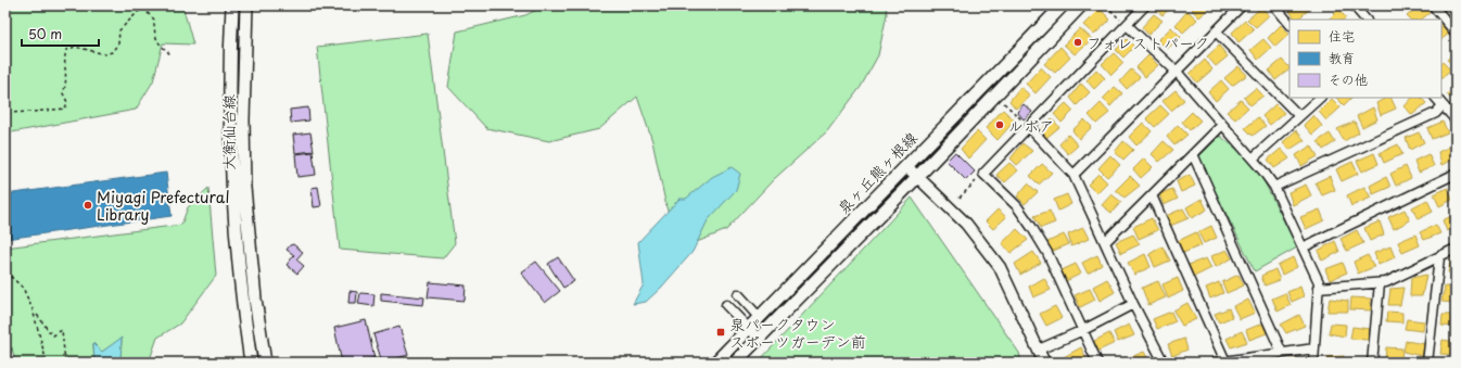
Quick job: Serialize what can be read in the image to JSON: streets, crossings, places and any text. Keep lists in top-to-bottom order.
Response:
{
  "streets": {
    "main road": ["大衡仙台線", "泉ヶ丘熊ヶ根線"]
  },
  "places": {
    "other": ["フォレストパーク", "ルボア", "Miyagi Prefectural Library"],
    "transit": ["泉パークタウン スポーツガーデン前"]
  },
  "legend": ["住宅", "教育", "その他"],
  "scale_bar": "50 m"
}
